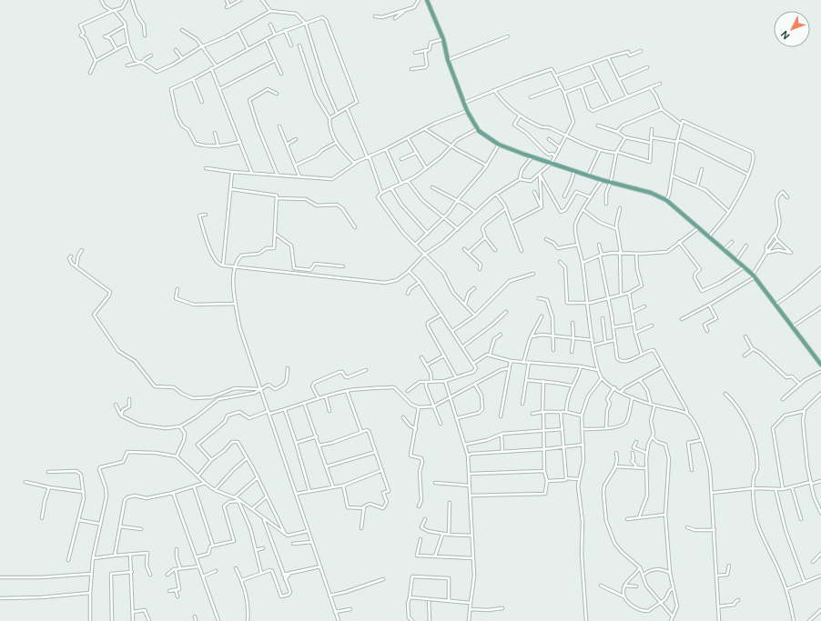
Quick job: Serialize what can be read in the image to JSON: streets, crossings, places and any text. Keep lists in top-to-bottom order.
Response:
{
  "north": "bottom left"
}
